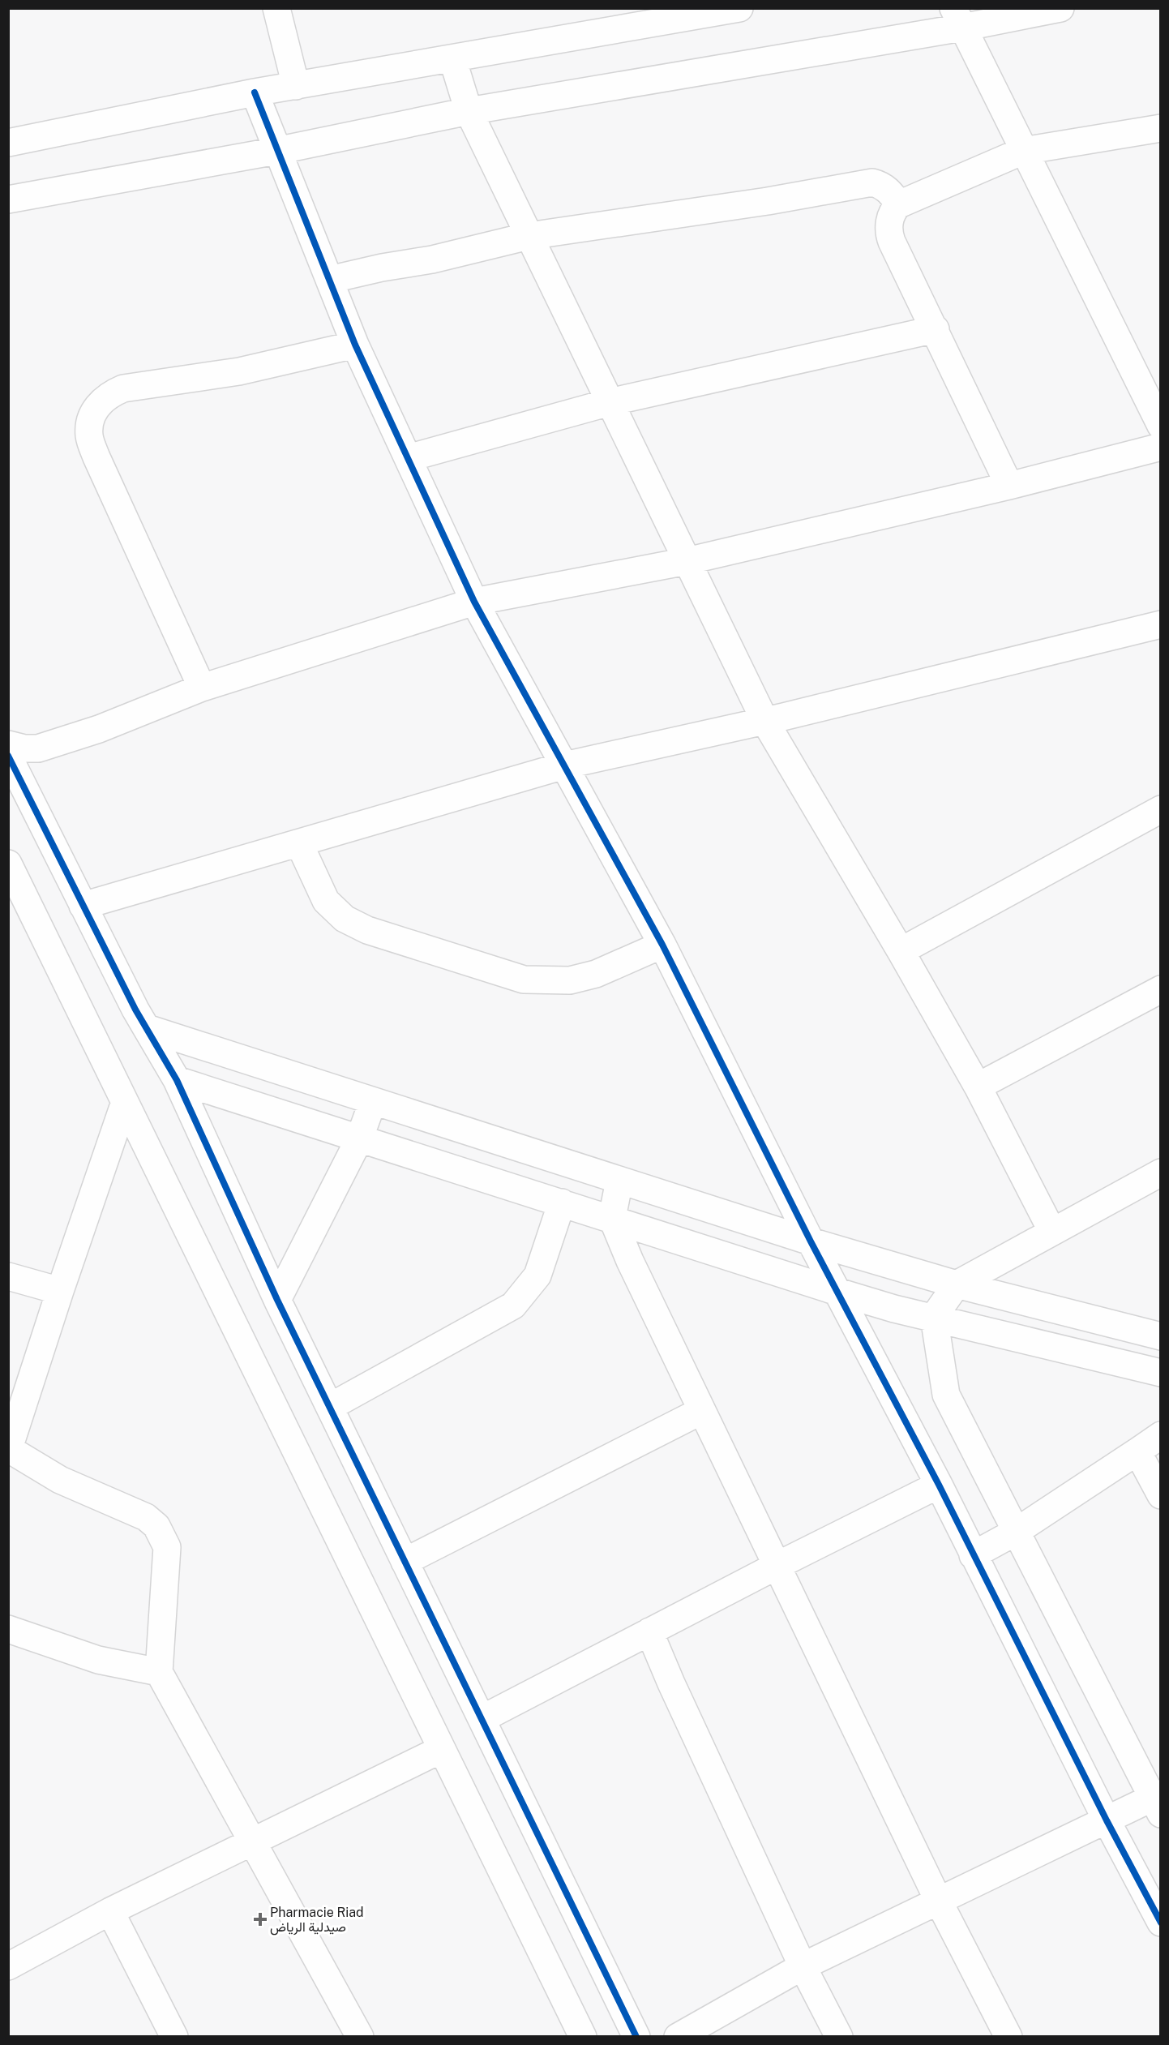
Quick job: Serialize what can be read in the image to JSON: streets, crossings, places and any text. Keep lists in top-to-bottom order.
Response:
{
  "places": {
    "health": ["Pharmacie Riad صيدلية الرياض"]
  }
}
